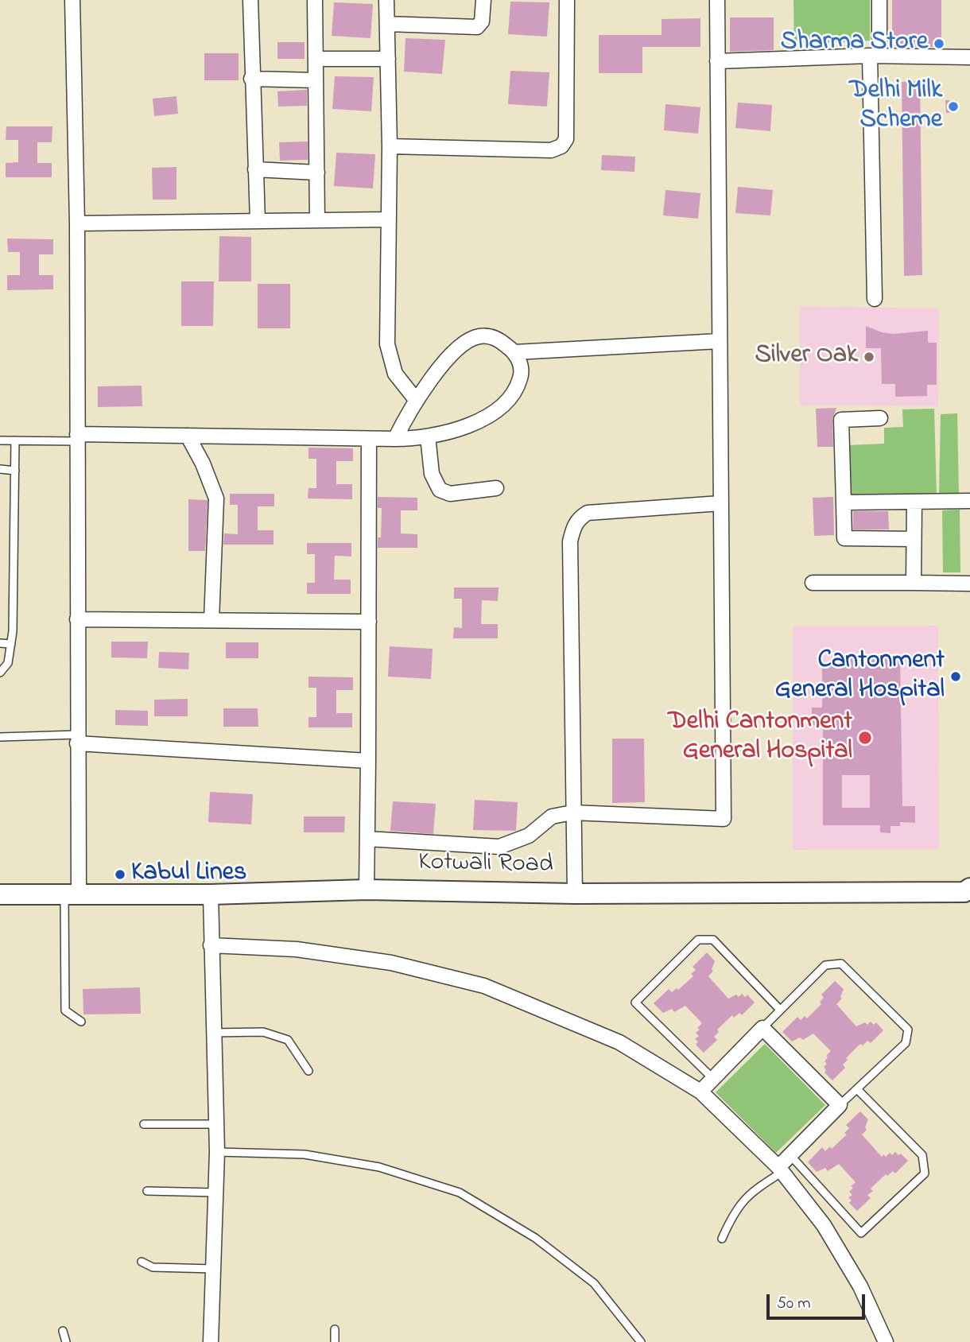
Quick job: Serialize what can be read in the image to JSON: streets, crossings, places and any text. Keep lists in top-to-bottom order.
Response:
{
  "streets": {
    "street": ["Kotwali Road"]
  },
  "places": [
    "Sharma Store",
    "Delhi Milk Scheme",
    "Silver Oak",
    "Cantonment General Hospital",
    "Delhi Cantonment General Hospital",
    "Kabul Lines"
  ],
  "scale_bar": "50 m"
}
